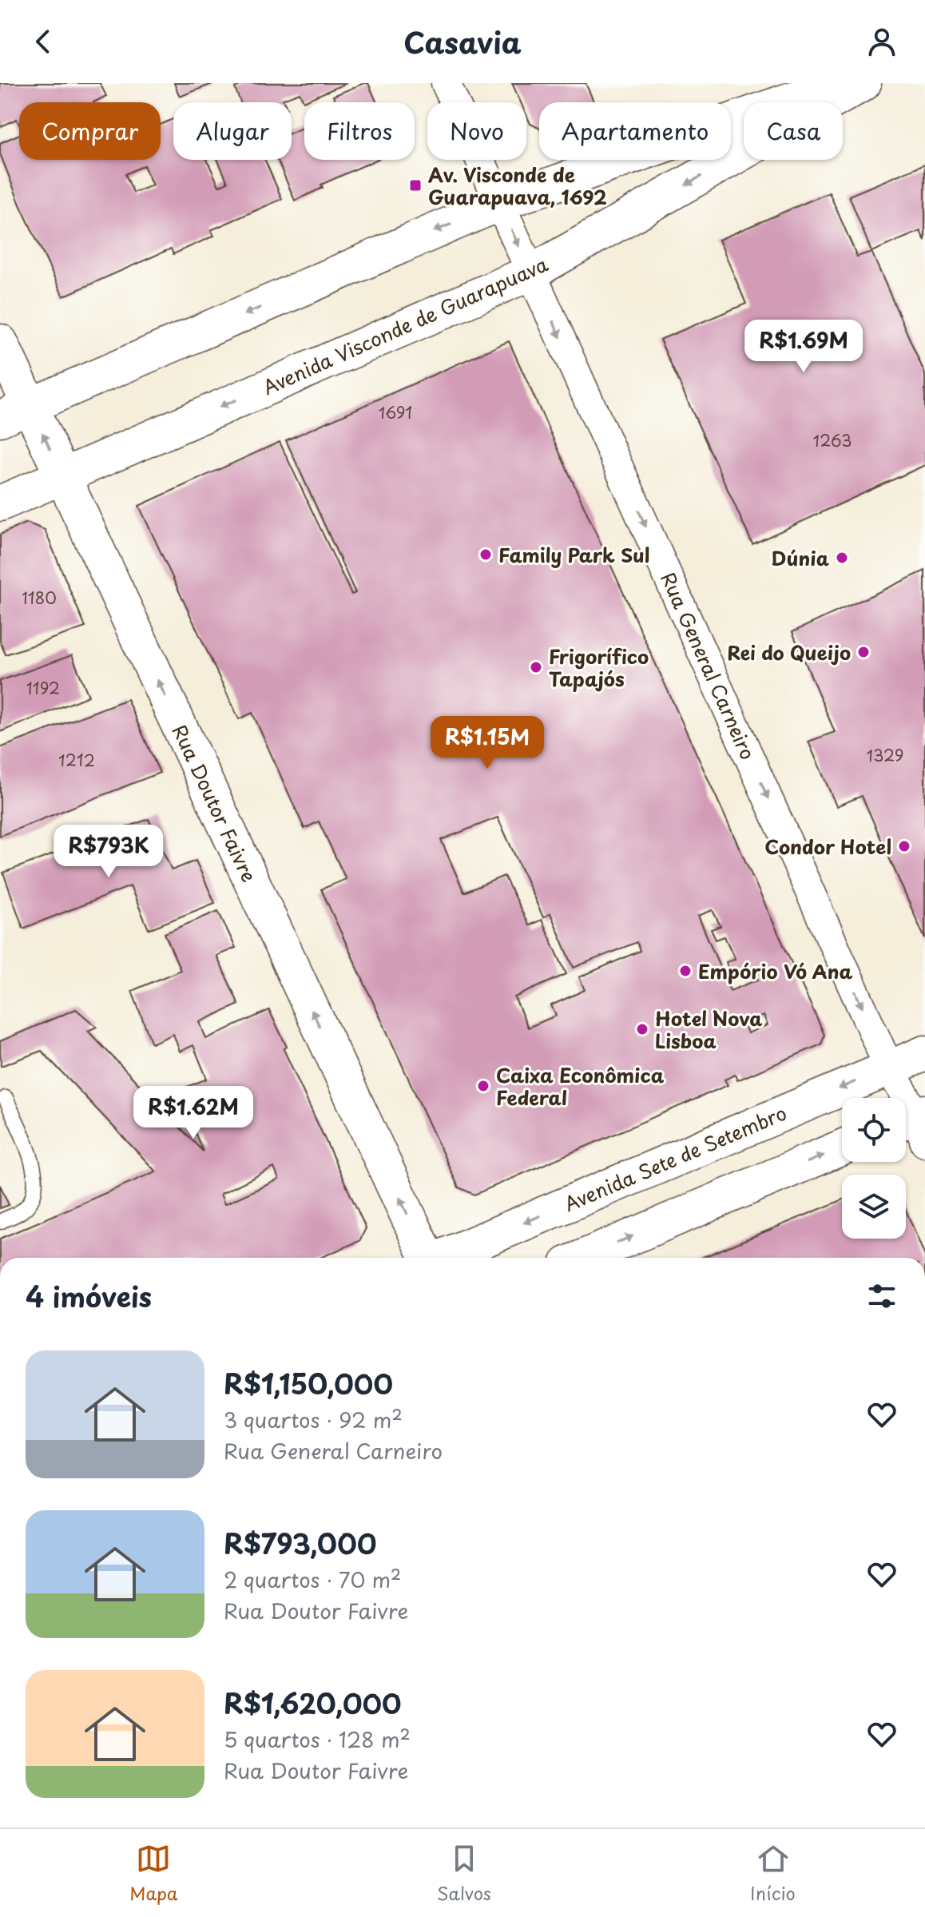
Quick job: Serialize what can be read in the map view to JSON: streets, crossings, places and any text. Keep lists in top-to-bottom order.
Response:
{
  "streets": {
    "main road": ["Avenida Visconde de Guarapuava", "Rua Doutor Faivre", "Avenida Sete de Setembro"],
    "street": ["Rua General Carneiro"]
  },
  "crossings": [
    ["Avenida Visconde de Guarapuava", "Rua General Carneiro"],
    ["Avenida Visconde de Guarapuava", "Rua Doutor Faivre"],
    ["Rua General Carneiro", "Avenida Sete de Setembro"]
  ],
  "one_way": ["Rua General Carneiro", "Rua Doutor Faivre"],
  "places": {
    "transit": ["Av. Visconde de Guarapuava, 1692"],
    "other": [
      "Family Park Sul",
      "Dúnia",
      "Rei do Queijo",
      "Frigorífico Tapajós",
      "Condor Hotel",
      "Empório Vó Ana",
      "Hotel Nova Lisboa",
      "Caixa Econômica Federal"
    ]
  },
  "house_numbers": [
    "1691",
    "1263",
    "1180",
    "1192",
    "1329",
    "1212"
  ],
  "page": {
    "header": "Casavia",
    "chip": [
      "Comprar",
      "Alugar",
      "Filtros",
      "Novo",
      "Apartamento",
      "Casa"
    ],
    "price": [
      "R$1.69M",
      "R$1.15M",
      "R$793K",
      "R$1.62M"
    ],
    "heading": "4 imóveis",
    "list": [
      {
        "name": "R$1,150,000",
        "note": "3 quartos · 92 m² · Rua General Carneiro"
      },
      {
        "name": "R$793,000",
        "note": "2 quartos · 70 m² · Rua Doutor Faivre"
      },
      {
        "name": "R$1,620,000",
        "note": "5 quartos · 128 m² · Rua Doutor Faivre"
      }
    ],
    "tabs": ["Mapa", "Salvos", "Início"]
  }
}
